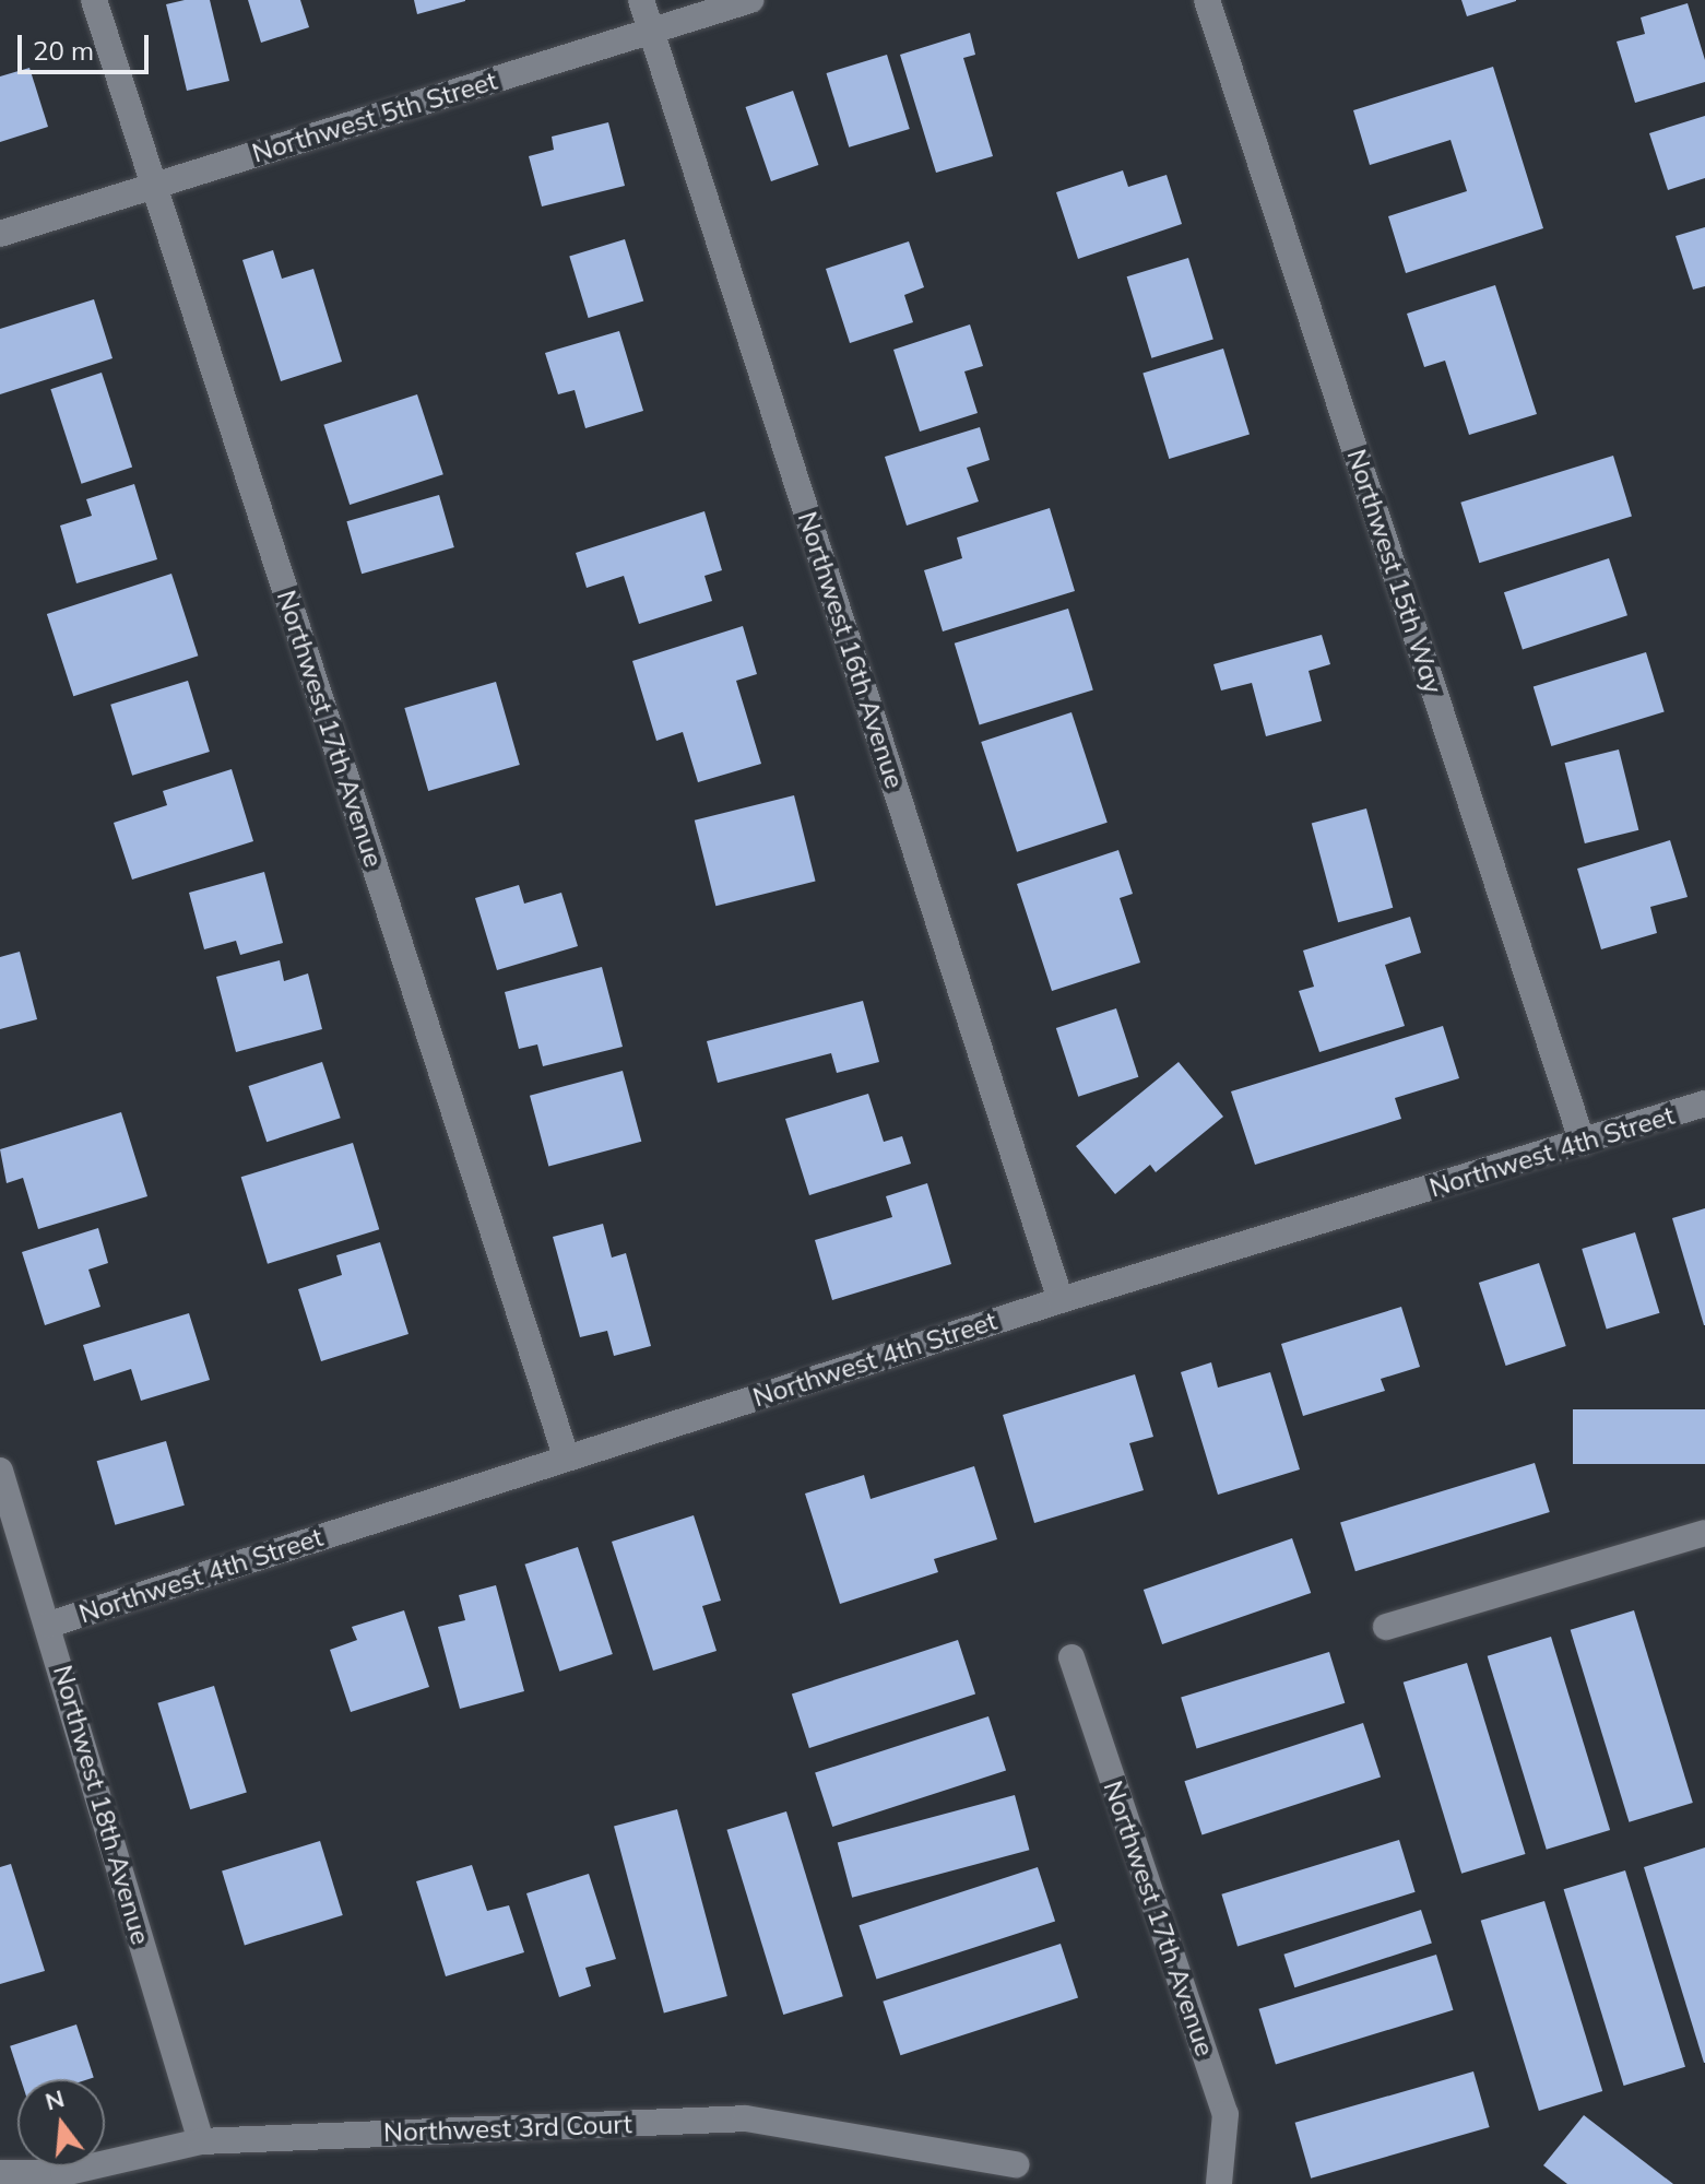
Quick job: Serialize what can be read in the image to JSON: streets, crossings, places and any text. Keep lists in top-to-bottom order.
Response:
{
  "streets": {
    "street": [
      "Northwest 5th Street",
      "Northwest 15th Way",
      "Northwest 16th Avenue",
      "Northwest 17th Avenue",
      "Northwest 4th Street",
      "Northwest 18th Avenue",
      "Northwest 3rd Court"
    ]
  },
  "crossings": [
    ["Northwest 5th Street", "Northwest 16th Avenue"],
    ["Northwest 5th Street", "Northwest 17th Avenue"],
    ["Northwest 15th Way", "Northwest 4th Street"],
    ["Northwest 16th Avenue", "Northwest 4th Street"],
    ["Northwest 17th Avenue", "Northwest 4th Street"],
    ["Northwest 4th Street", "Northwest 18th Avenue"],
    ["Northwest 18th Avenue", "Northwest 3rd Court"]
  ],
  "scale_bar": "20 m",
  "north": "top"
}
